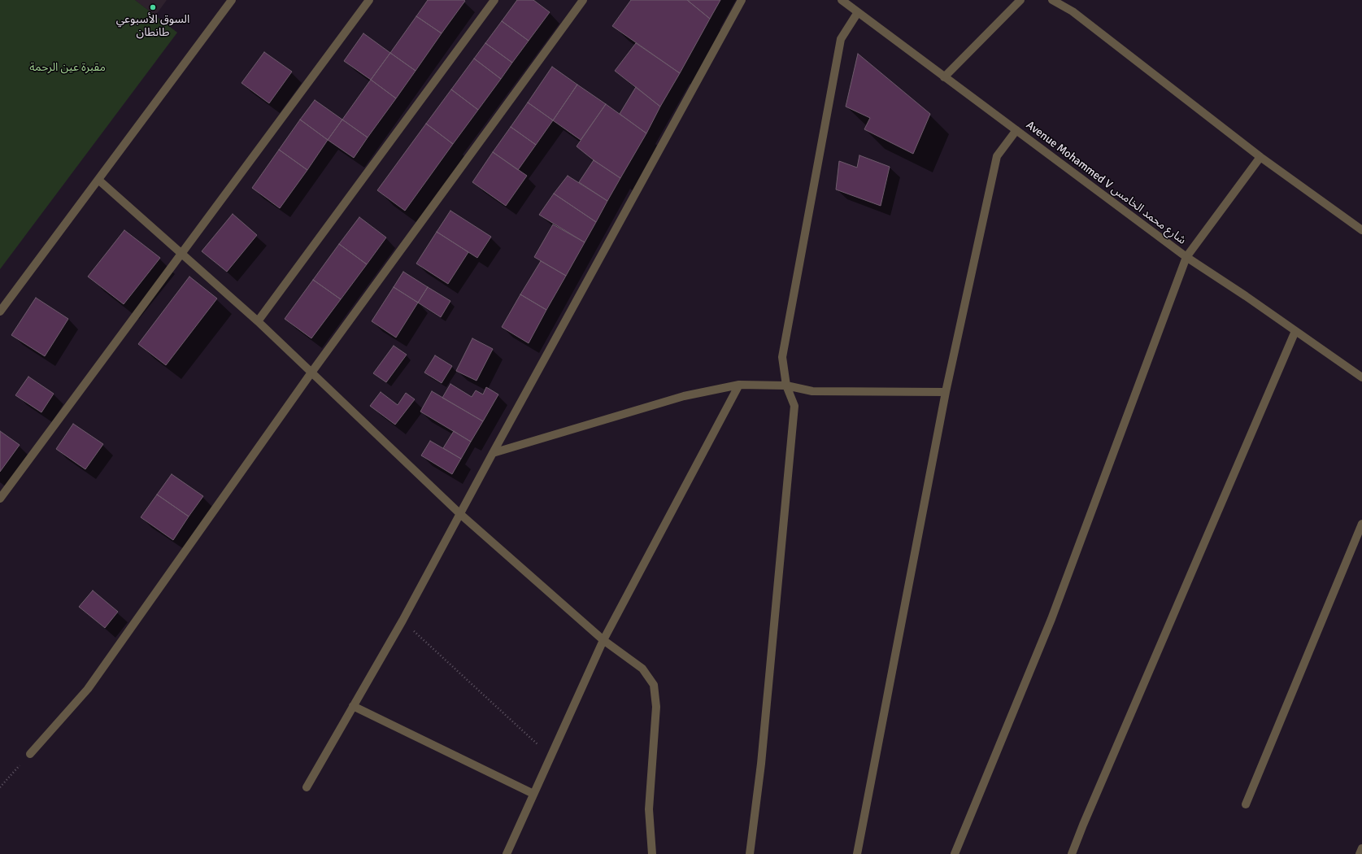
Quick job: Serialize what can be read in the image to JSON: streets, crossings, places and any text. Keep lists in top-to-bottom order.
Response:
{
  "streets": {
    "street": ["Avenue Mohammed V شارع محمد الخامس"]
  },
  "parks": ["مقبرة عين الرحمة"],
  "places": ["السوق الأسبوعي طانطان"]
}
